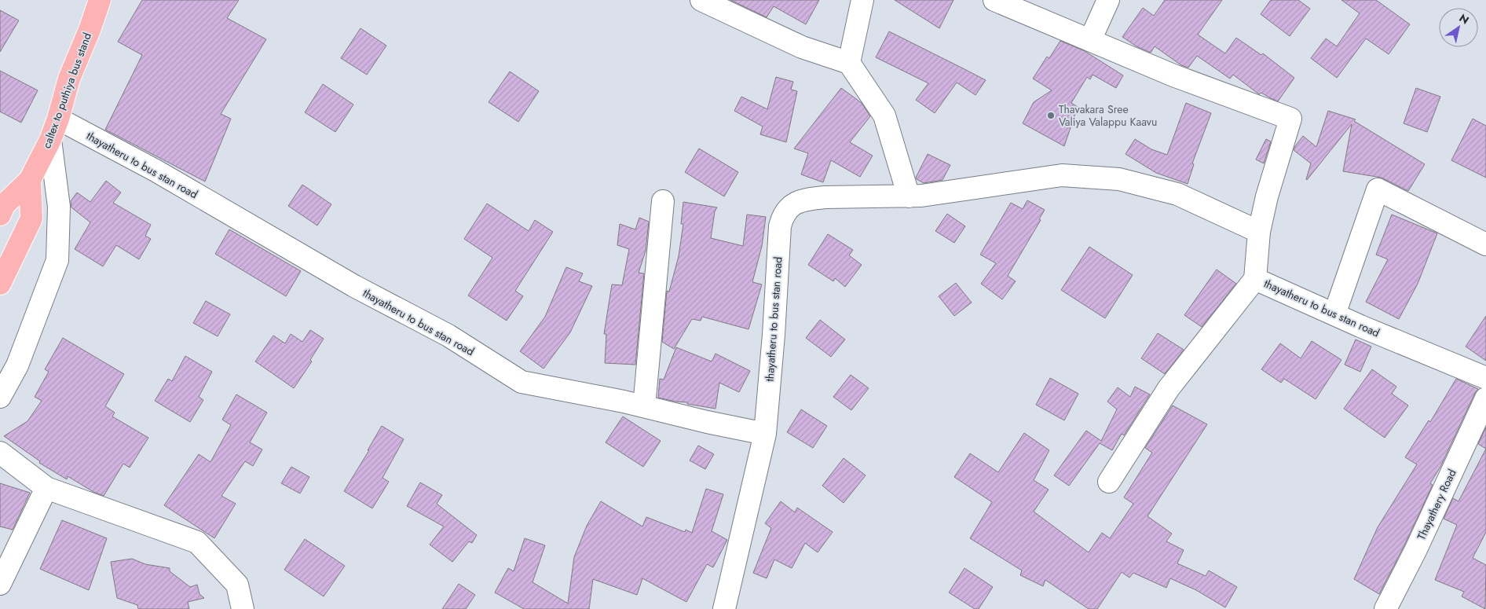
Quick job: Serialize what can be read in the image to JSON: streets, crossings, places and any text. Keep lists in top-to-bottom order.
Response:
{
  "streets": {
    "main road": ["caltex to puthiya bus stand"],
    "street": ["thayatheru to bus stan road", "Thayathery Road"]
  },
  "crossings": [
    ["caltex to puthiya bus stand", "thayatheru to bus stan road"]
  ],
  "places": ["Thavakara Sree Valiya Valappu Kaavu"],
  "north": "top right"
}
